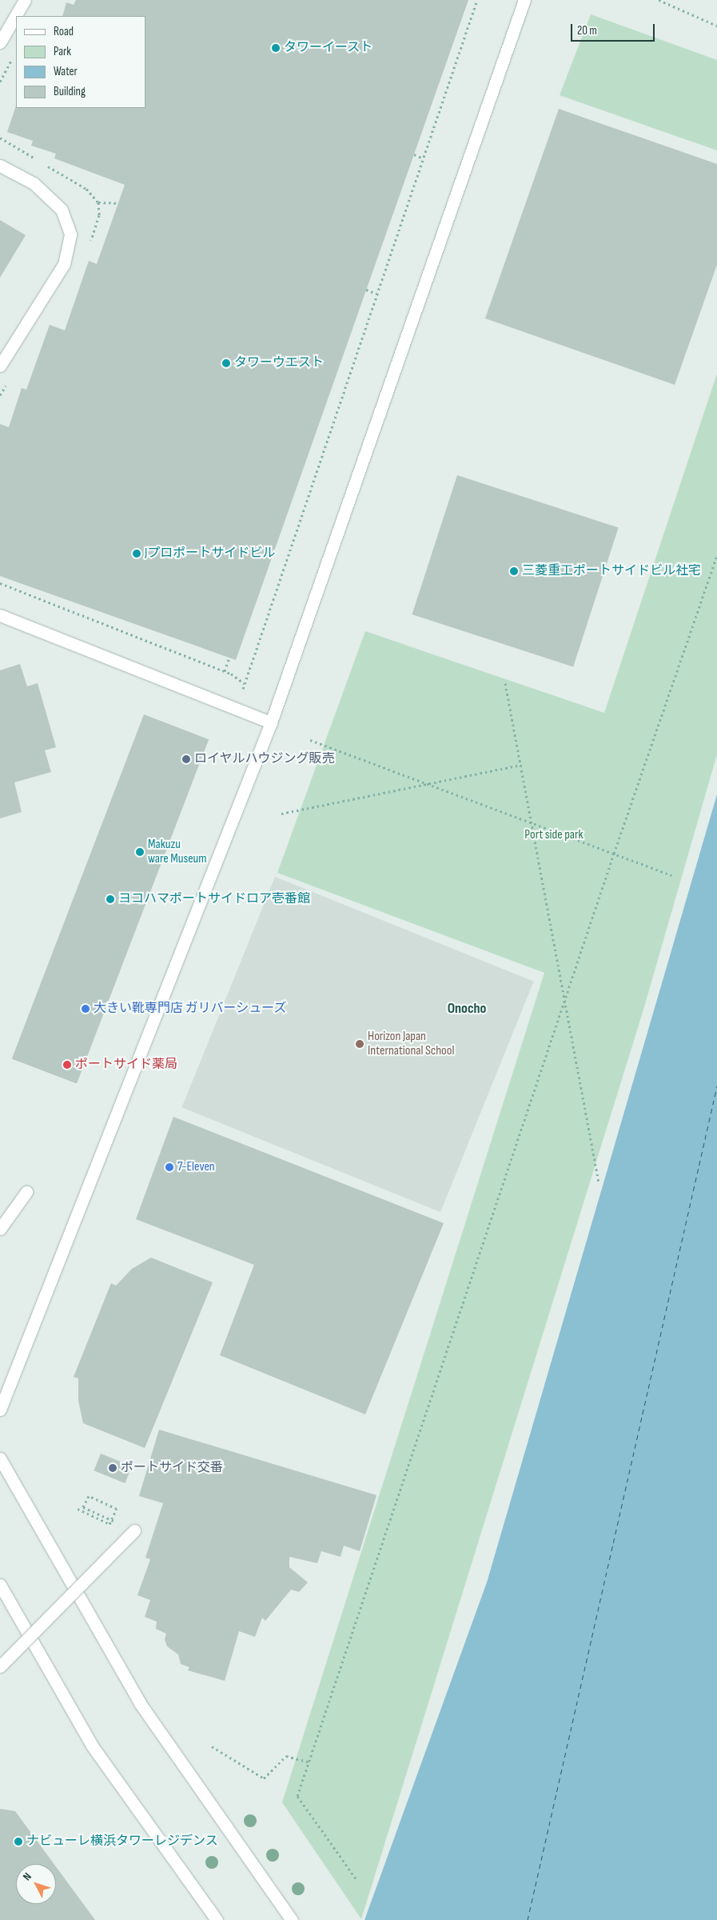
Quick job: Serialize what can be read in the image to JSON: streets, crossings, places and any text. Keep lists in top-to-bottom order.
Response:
{
  "districts": ["Onocho"],
  "parks": ["Port side park"],
  "places": [
    "タワーイースト",
    "タワーウエスト",
    "Jプロポートサイドビル",
    "三菱重工ポートサイドビル社宅",
    "ロイヤルハウジング販売",
    "Makuzu ware Museum",
    "ヨコハマポートサイドロア壱番館",
    "大きい靴専門店 ガリバーシューズ",
    "Horizon Japan International School",
    "ポートサイド薬局",
    "7-Eleven",
    "ポートサイド交番",
    "ナビューレ横浜タワーレジデンス"
  ],
  "legend": [
    "Road",
    "Park",
    "Water",
    "Building"
  ],
  "scale_bar": "20 m",
  "north": "top left"
}
